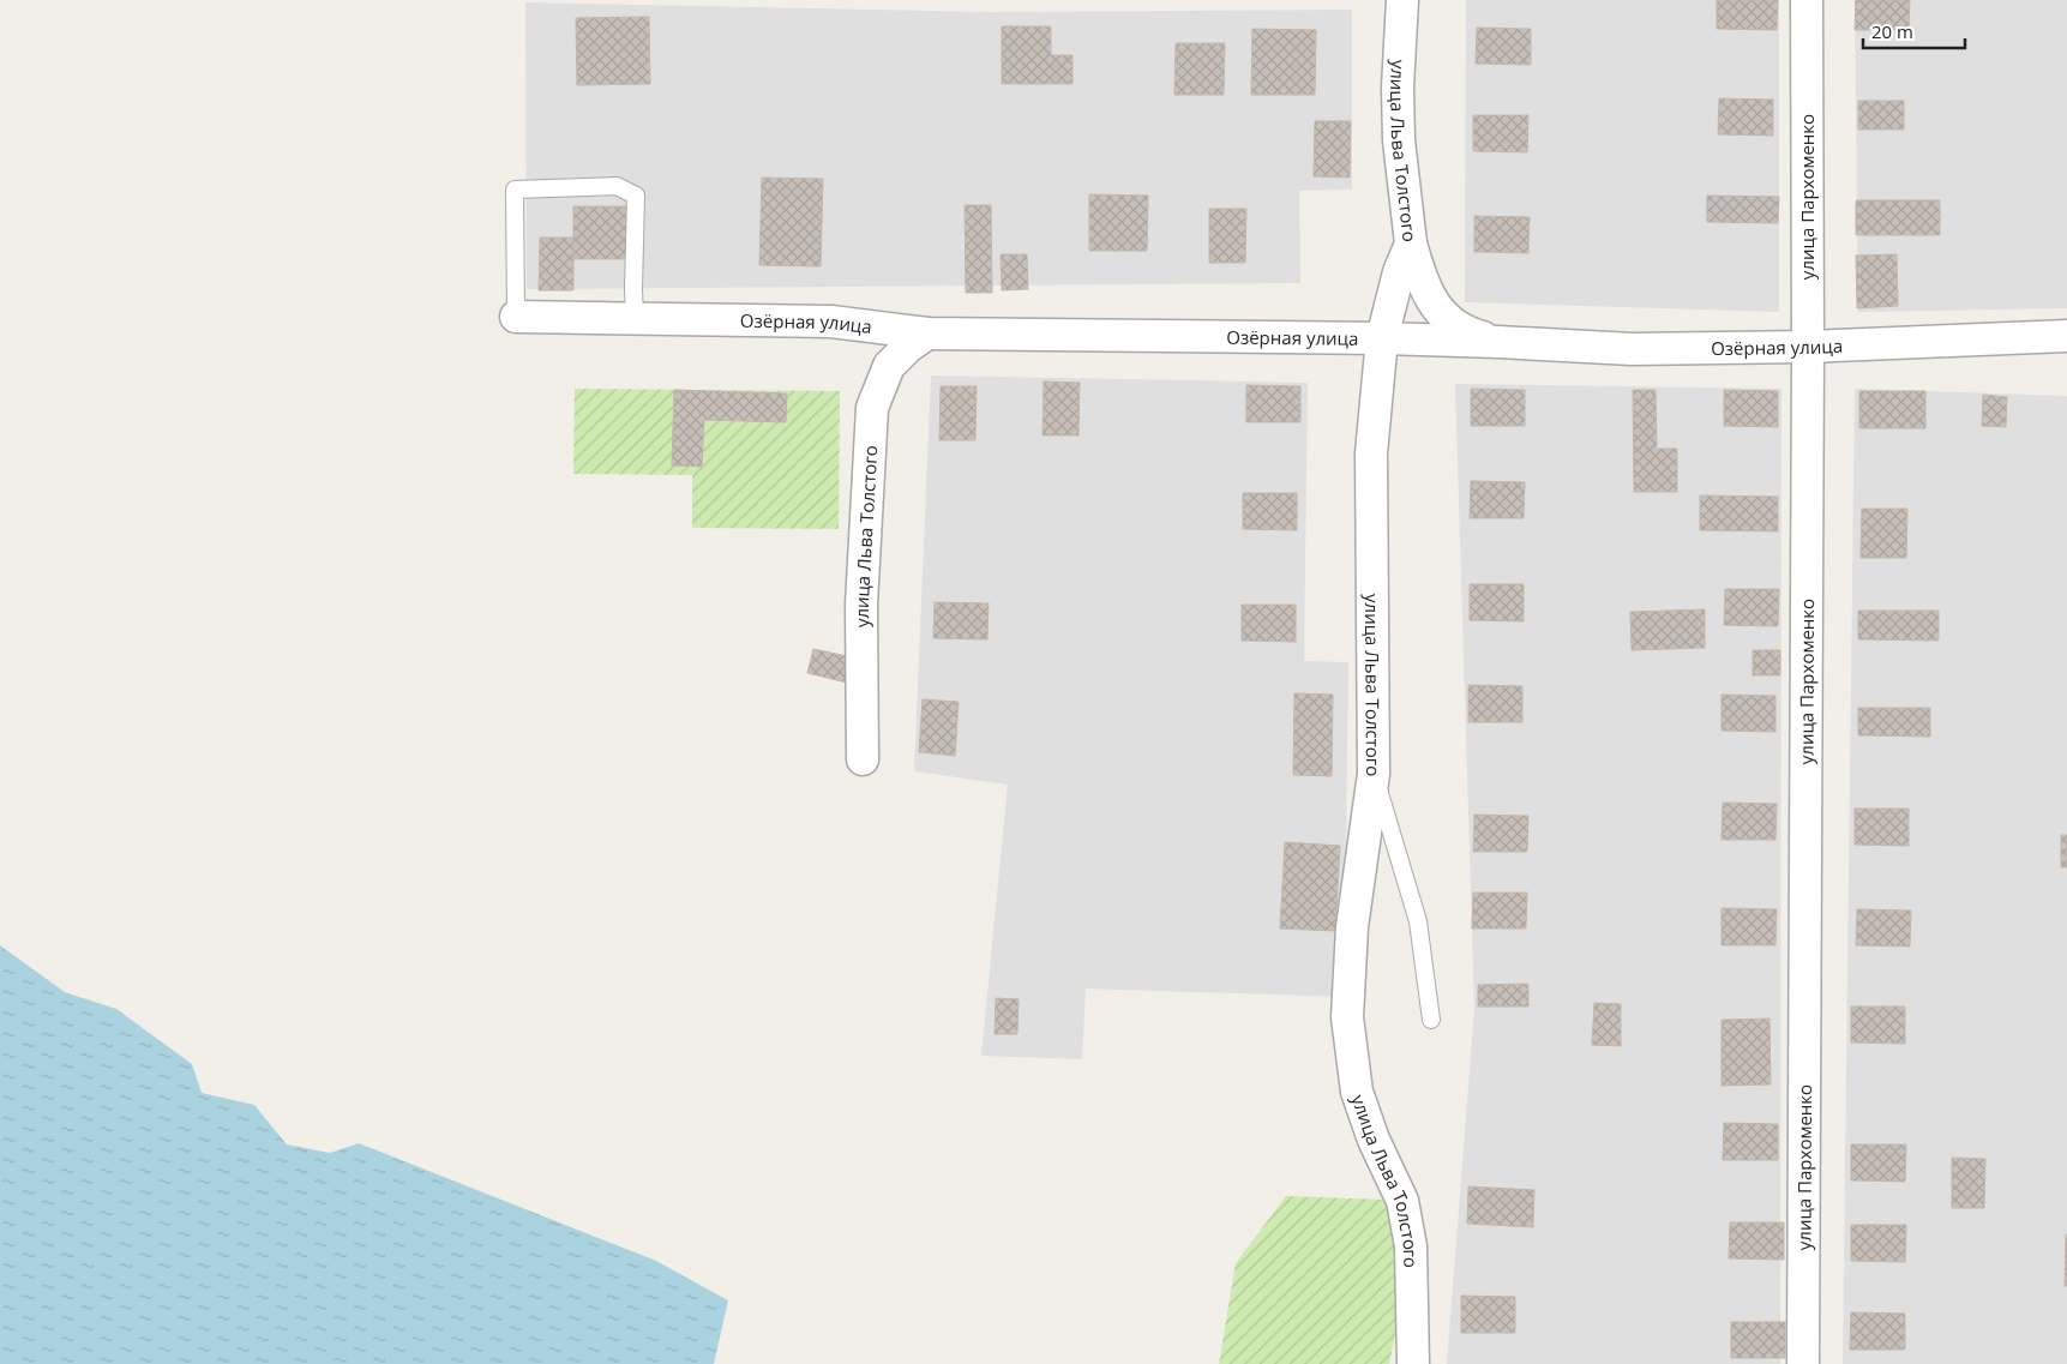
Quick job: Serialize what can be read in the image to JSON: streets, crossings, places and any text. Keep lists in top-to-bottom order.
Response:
{
  "streets": {
    "street": ["улица Льва Толстого", "улица Пархоменко", "Озёрная улица"]
  },
  "crossings": [
    ["улица Льва Толстого", "Озёрная улица"],
    ["улица Пархоменко", "Озёрная улица"]
  ],
  "scale_bar": "20 m"
}
